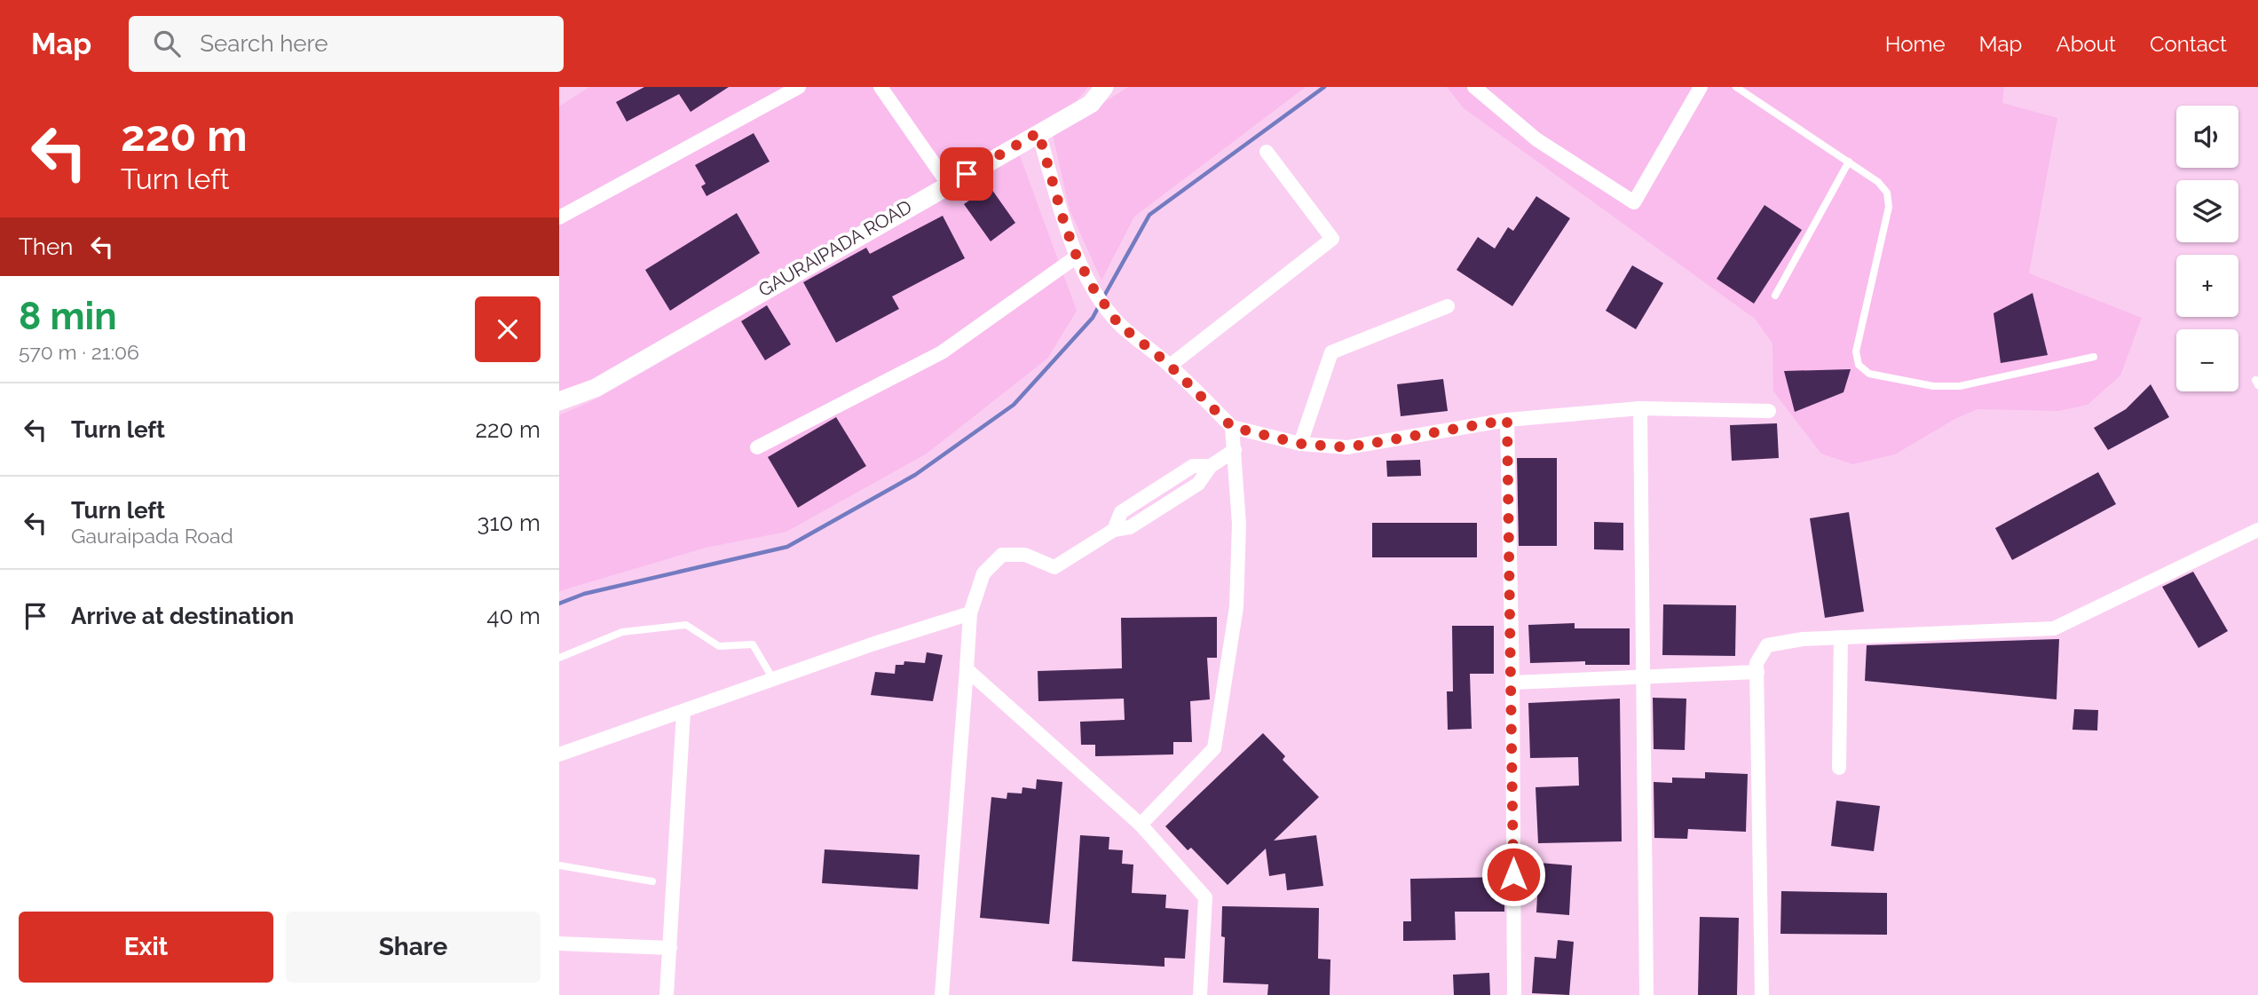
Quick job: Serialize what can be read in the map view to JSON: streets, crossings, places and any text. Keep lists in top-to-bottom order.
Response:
{
  "streets": {
    "street": ["GAURAIPADA ROAD"]
  },
  "page": {
    "header": "Map",
    "search": "Search here",
    "nav": [
      "Home",
      "Map",
      "About",
      "Contact"
    ],
    "turn": ["220 m", "Turn left"],
    "map_buttons": ["+", "−"],
    "then": "Then",
    "heading": ["8 min", "570 m · 21:06"],
    "list": [
      {
        "name": "Turn left",
        "value": "220 m"
      },
      {
        "name": "Turn left",
        "note": "Gauraipada Road",
        "value": "310 m"
      },
      {
        "name": "Arrive at destination",
        "value": "40 m"
      }
    ],
    "buttons": ["Exit", "Share"]
  }
}
